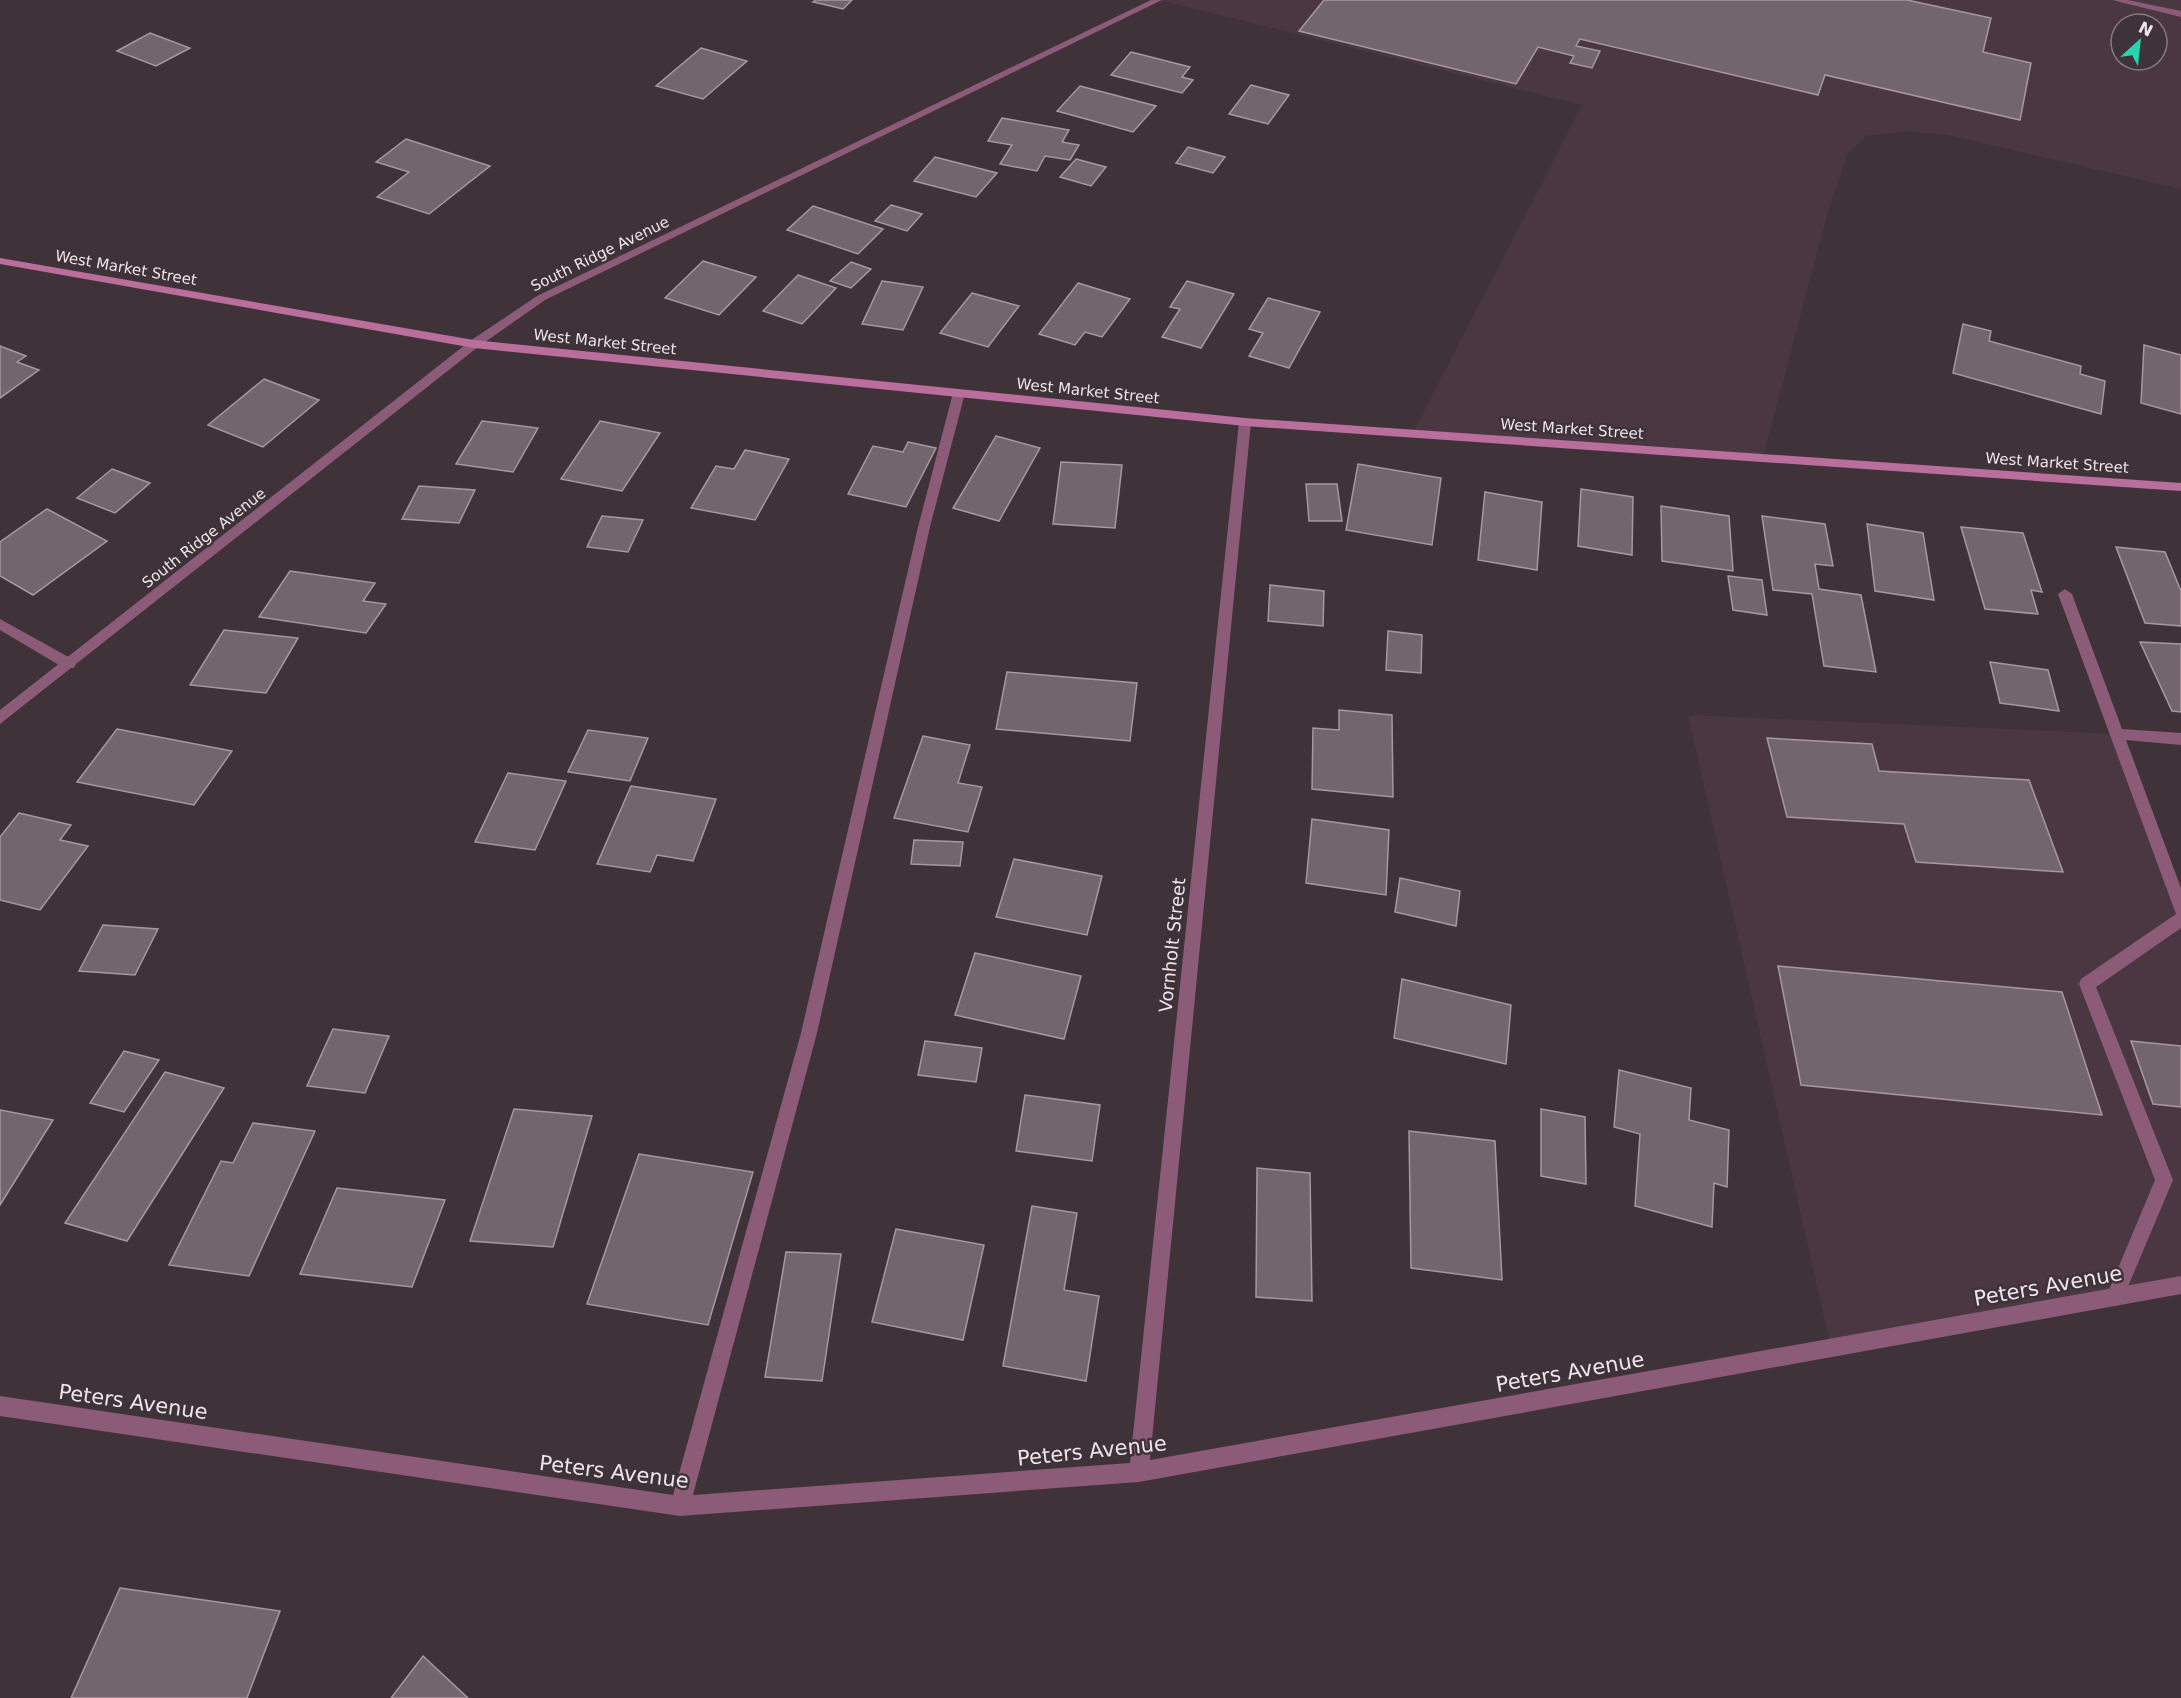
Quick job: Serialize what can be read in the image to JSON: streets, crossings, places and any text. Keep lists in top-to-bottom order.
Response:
{
  "streets": {
    "main road": ["West Market Street"],
    "street": ["South Ridge Avenue", "Vornholt Street", "Peters Avenue"]
  },
  "crossings": [
    ["South Ridge Avenue", "West Market Street"],
    ["West Market Street", "Vornholt Street"],
    ["Vornholt Street", "Peters Avenue"]
  ],
  "north": "top right"
}
